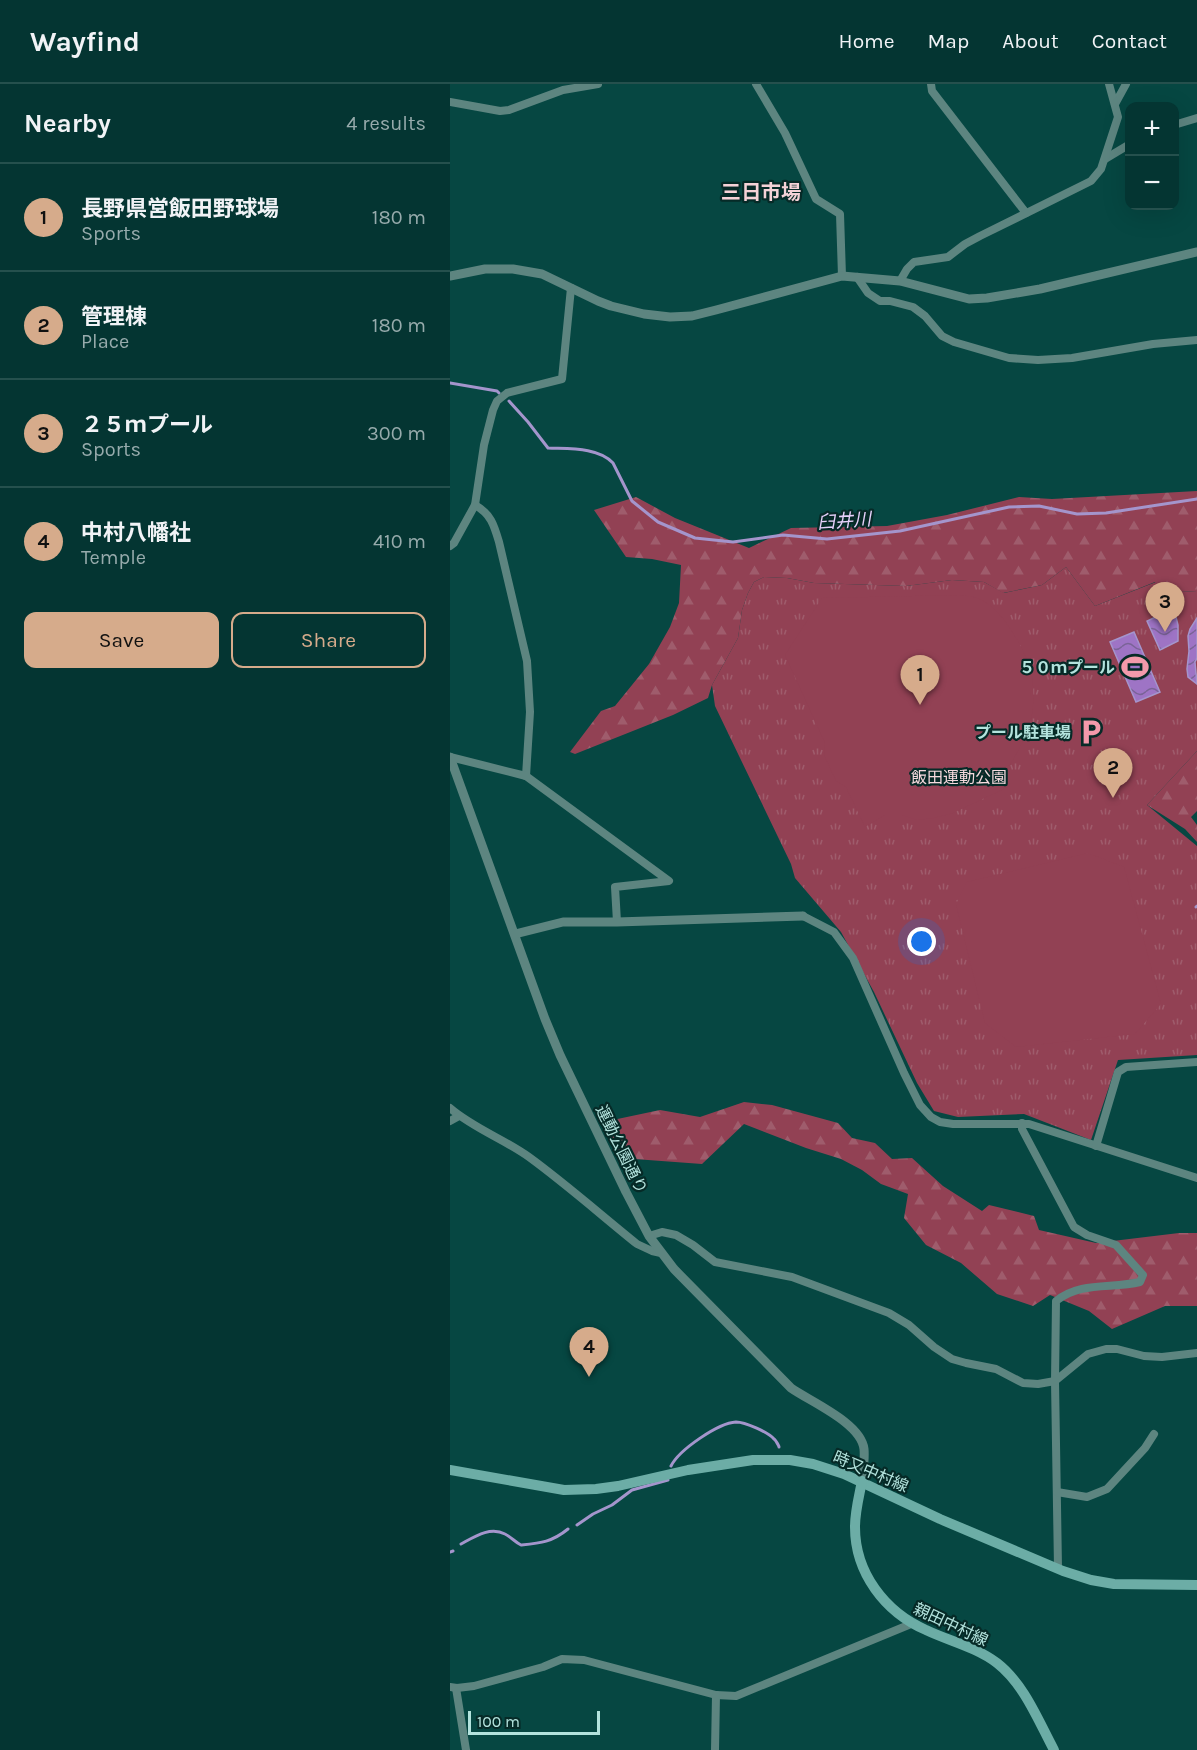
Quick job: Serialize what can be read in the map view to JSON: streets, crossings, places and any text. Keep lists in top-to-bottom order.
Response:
{
  "streets": {
    "main road": ["時又中村線", "親田中村線"],
    "street": ["運動公園通り"]
  },
  "crossings": [
    ["運動公園通り", "時又中村線"],
    ["運動公園通り", "親田中村線"],
    ["時又中村線", "親田中村線"]
  ],
  "districts": ["三日市場"],
  "water": ["臼井川"],
  "parks": ["飯田運動公園"],
  "places": {
    "sports": ["５０ｍプール"],
    "parking": ["プール駐車場"]
  },
  "scale_bar": "100 m",
  "page": {
    "header": "Wayfind",
    "nav": [
      "Home",
      "Map",
      "About",
      "Contact"
    ],
    "heading": ["Nearby", "4 results"],
    "map_buttons": ["+", "−"],
    "list": [
      {
        "mark": "1",
        "name": "長野県営飯田野球場",
        "note": "Sports",
        "value": "180 m"
      },
      {
        "mark": "2",
        "name": "管理棟",
        "note": "Place",
        "value": "180 m"
      },
      {
        "mark": "3",
        "name": "２５ｍプール",
        "note": "Sports",
        "value": "300 m"
      },
      {
        "mark": "4",
        "name": "中村八幡社",
        "note": "Temple",
        "value": "410 m"
      }
    ],
    "pins": [
      "3",
      "1",
      "2",
      "4"
    ],
    "buttons": ["Save", "Share"],
    "scale": "100 m"
  }
}
